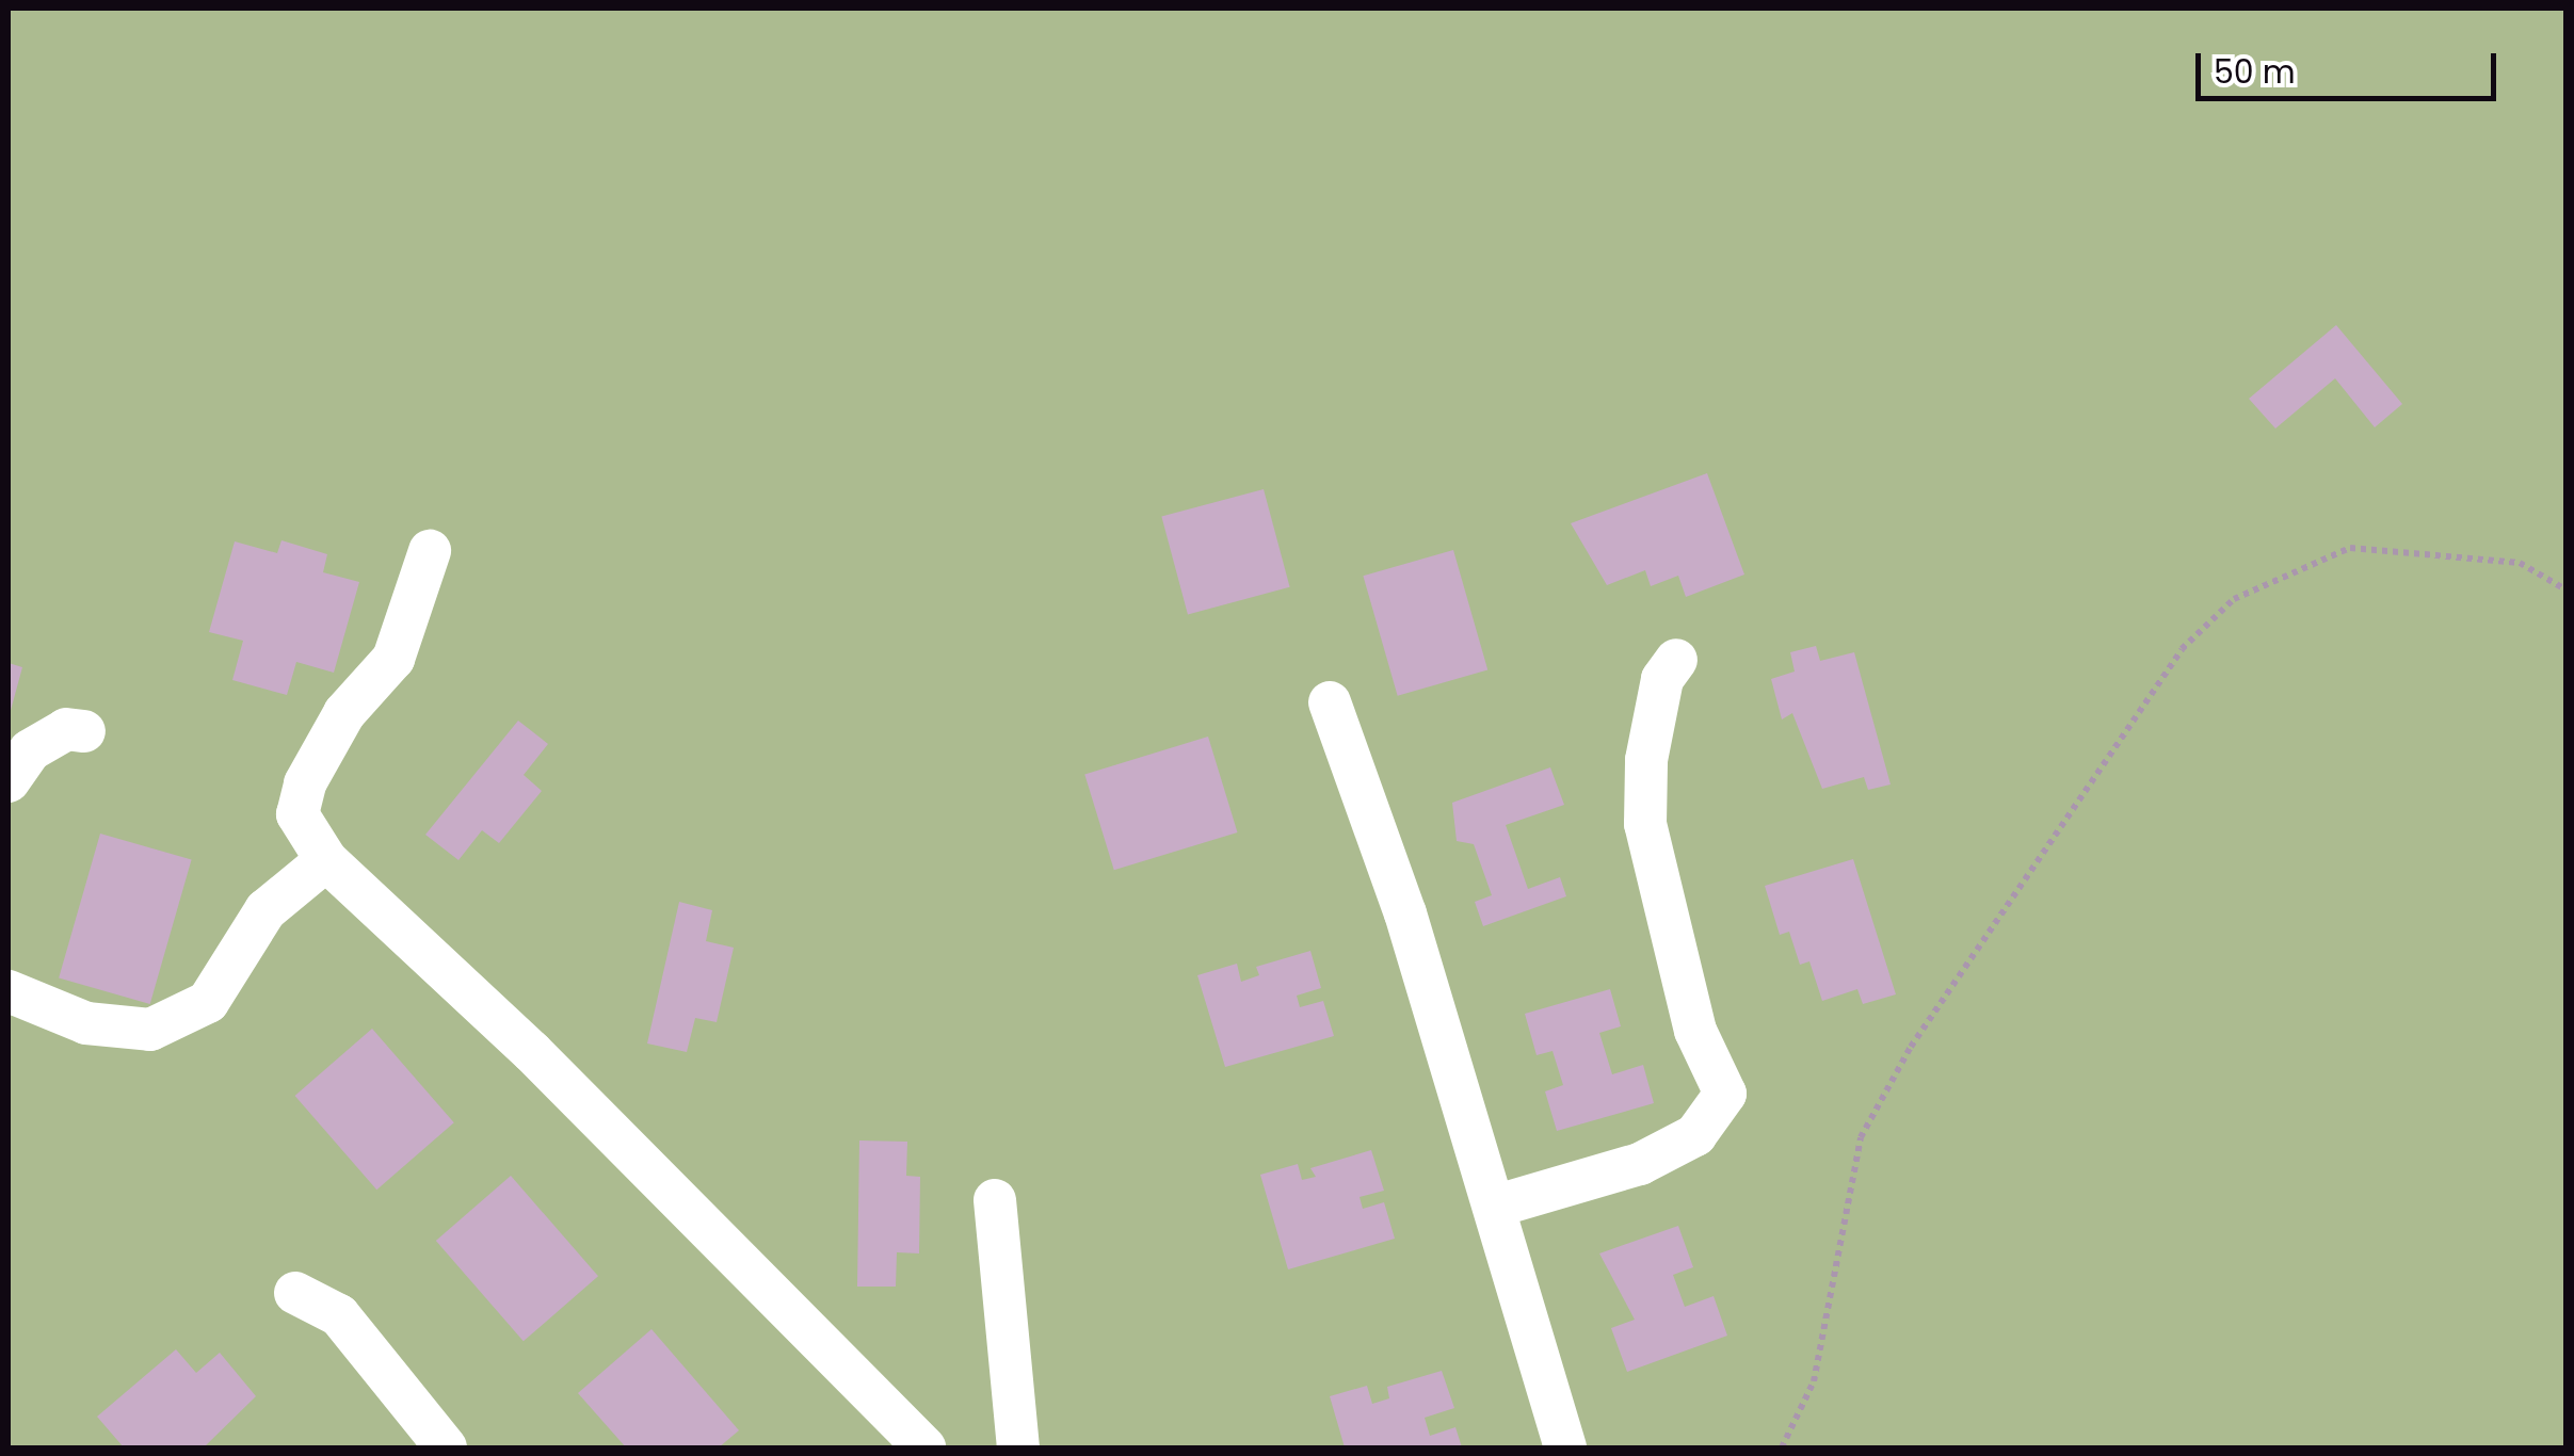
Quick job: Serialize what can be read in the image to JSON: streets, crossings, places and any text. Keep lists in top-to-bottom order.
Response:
{
  "scale_bar": "50 m"
}
